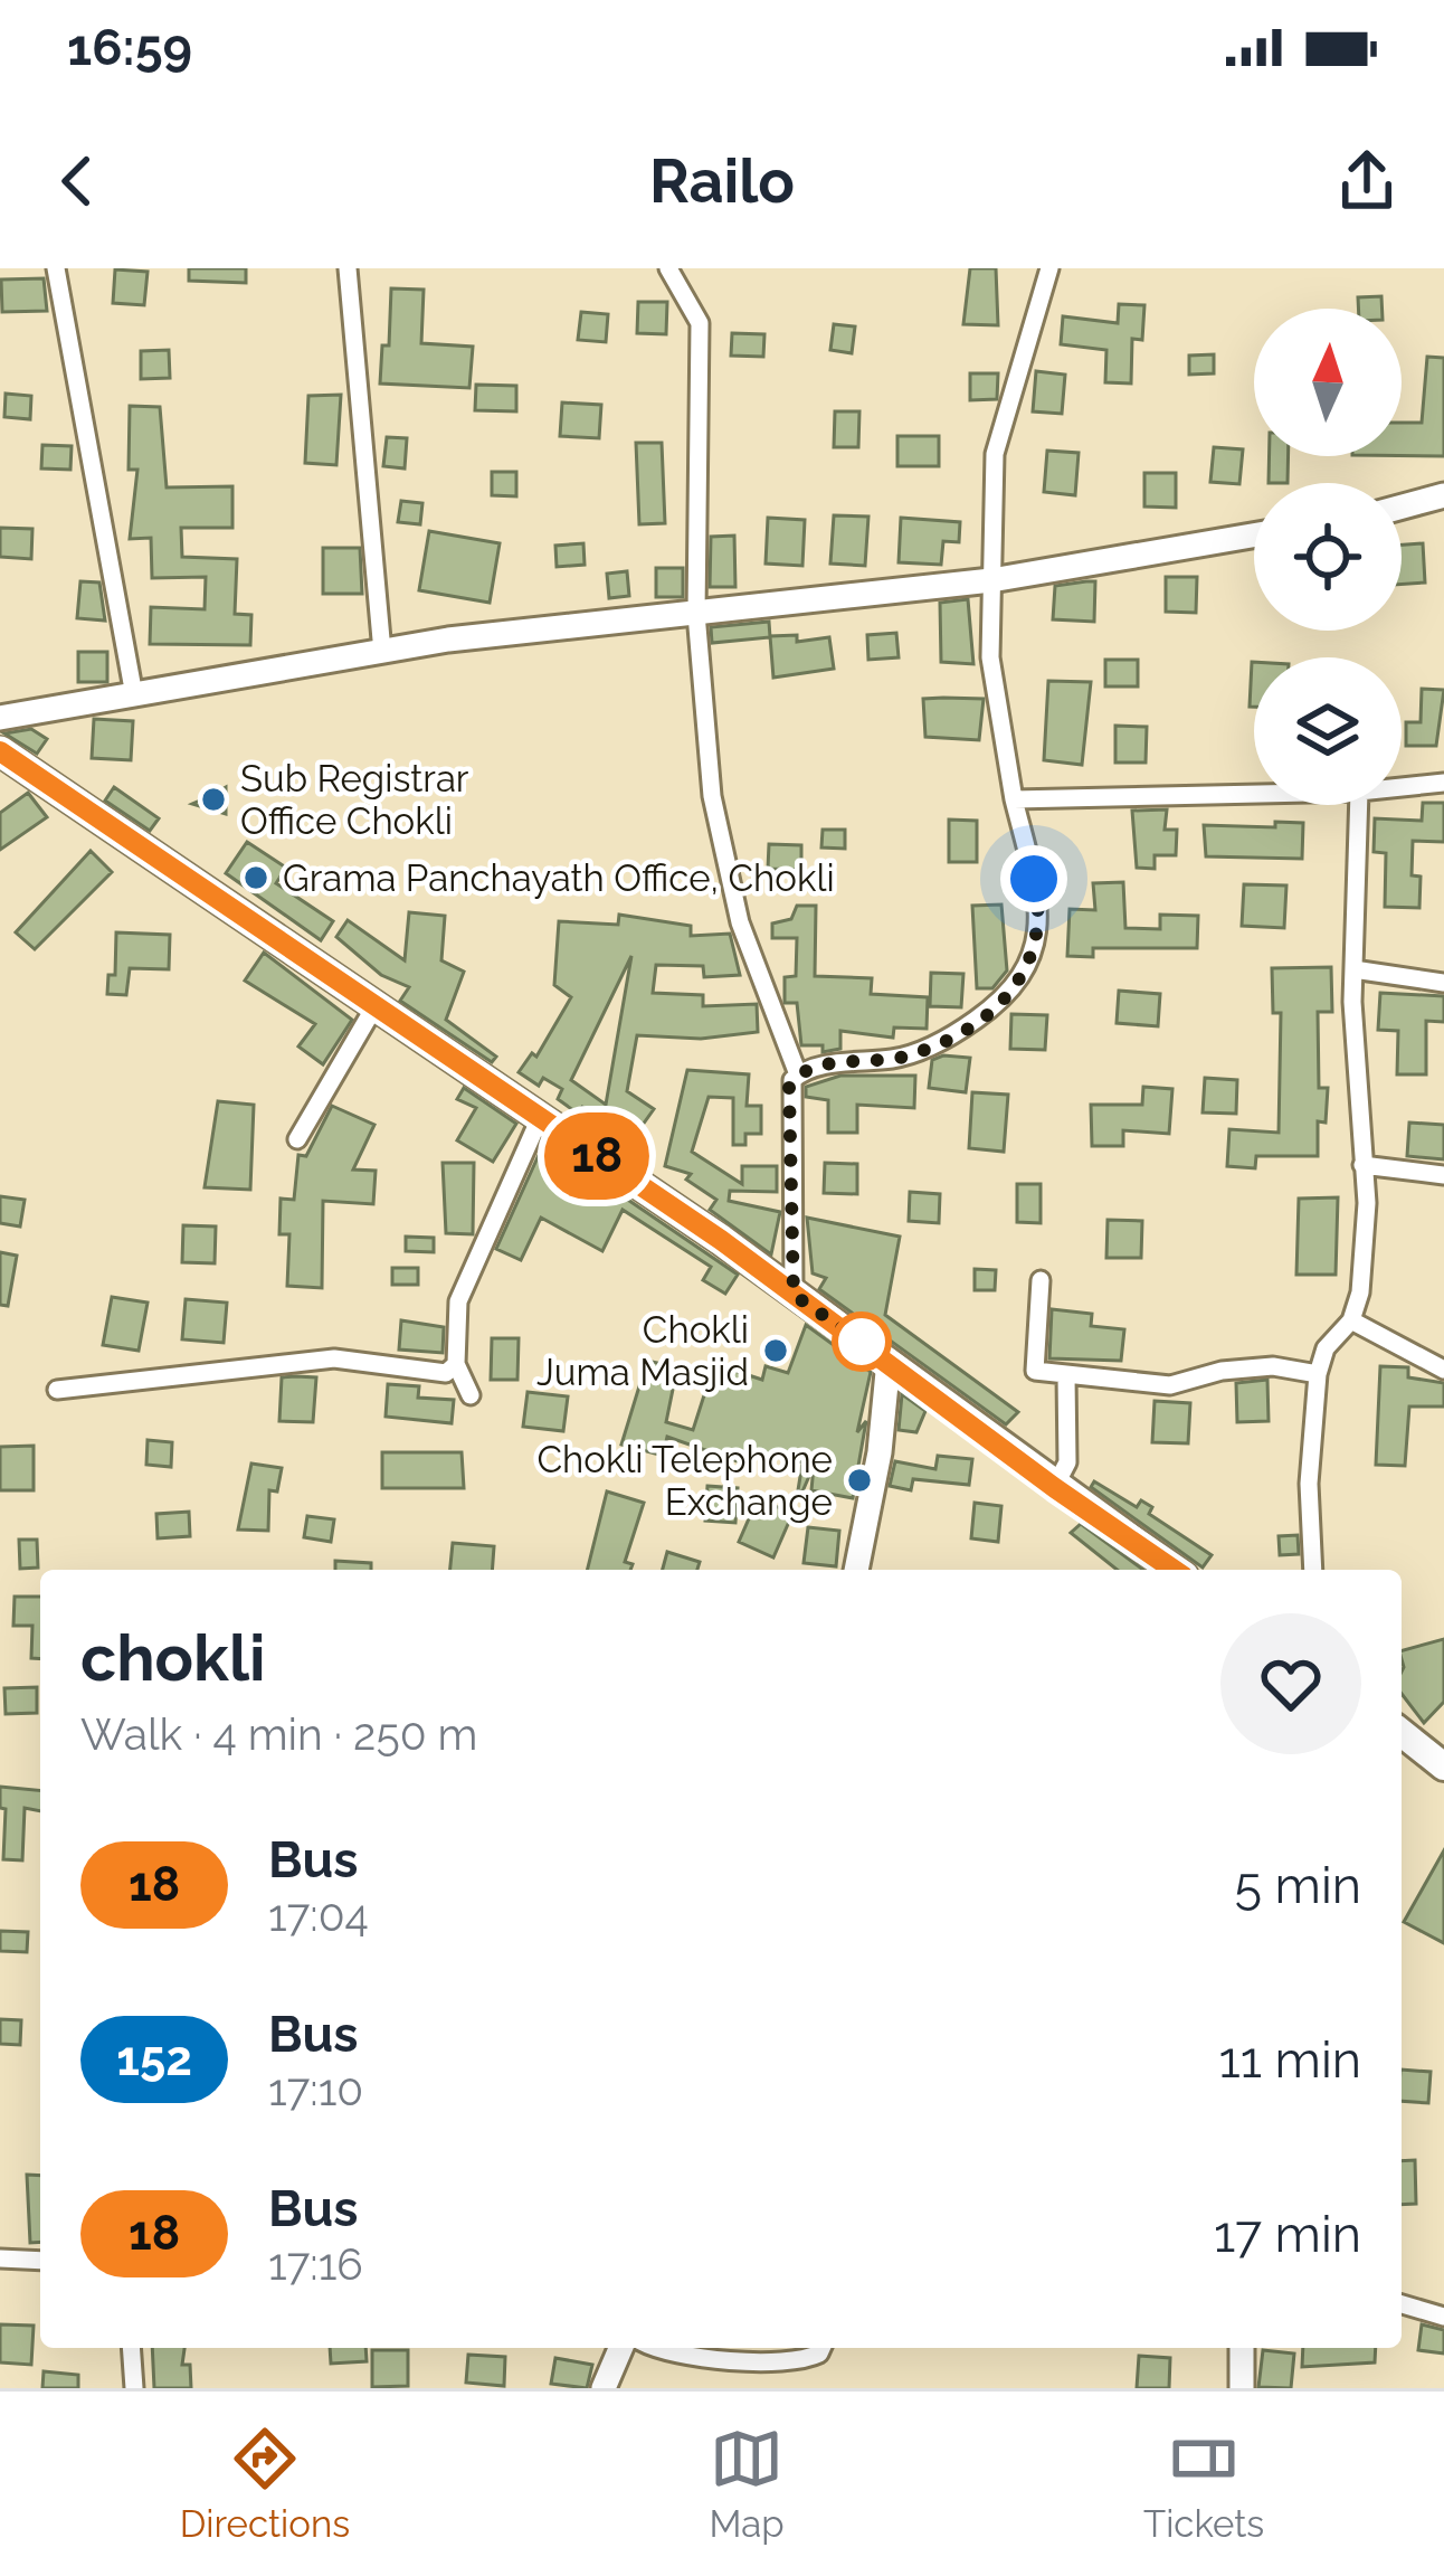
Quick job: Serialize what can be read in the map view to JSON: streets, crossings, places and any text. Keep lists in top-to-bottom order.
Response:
{
  "places": [
    "Sub Registrar Office Chokli",
    "Grama Panchayath Office, Chokli",
    "Chokli Juma Masjid",
    "Chokli Telephone Exchange"
  ],
  "lines": ["bus line 18"],
  "north": "top",
  "page": {
    "status": "16:59",
    "header": "Railo",
    "on_map": "18",
    "heading": ["chokli", "Walk · 4 min · 250 m"],
    "list": [
      {
        "mark": "18",
        "name": "Bus",
        "note": "17:04",
        "value": "5 min"
      },
      {
        "mark": "152",
        "name": "Bus",
        "note": "17:10",
        "value": "11 min"
      },
      {
        "mark": "18",
        "name": "Bus",
        "note": "17:16",
        "value": "17 min"
      }
    ],
    "tabs": ["Directions", "Map", "Tickets"]
  }
}
